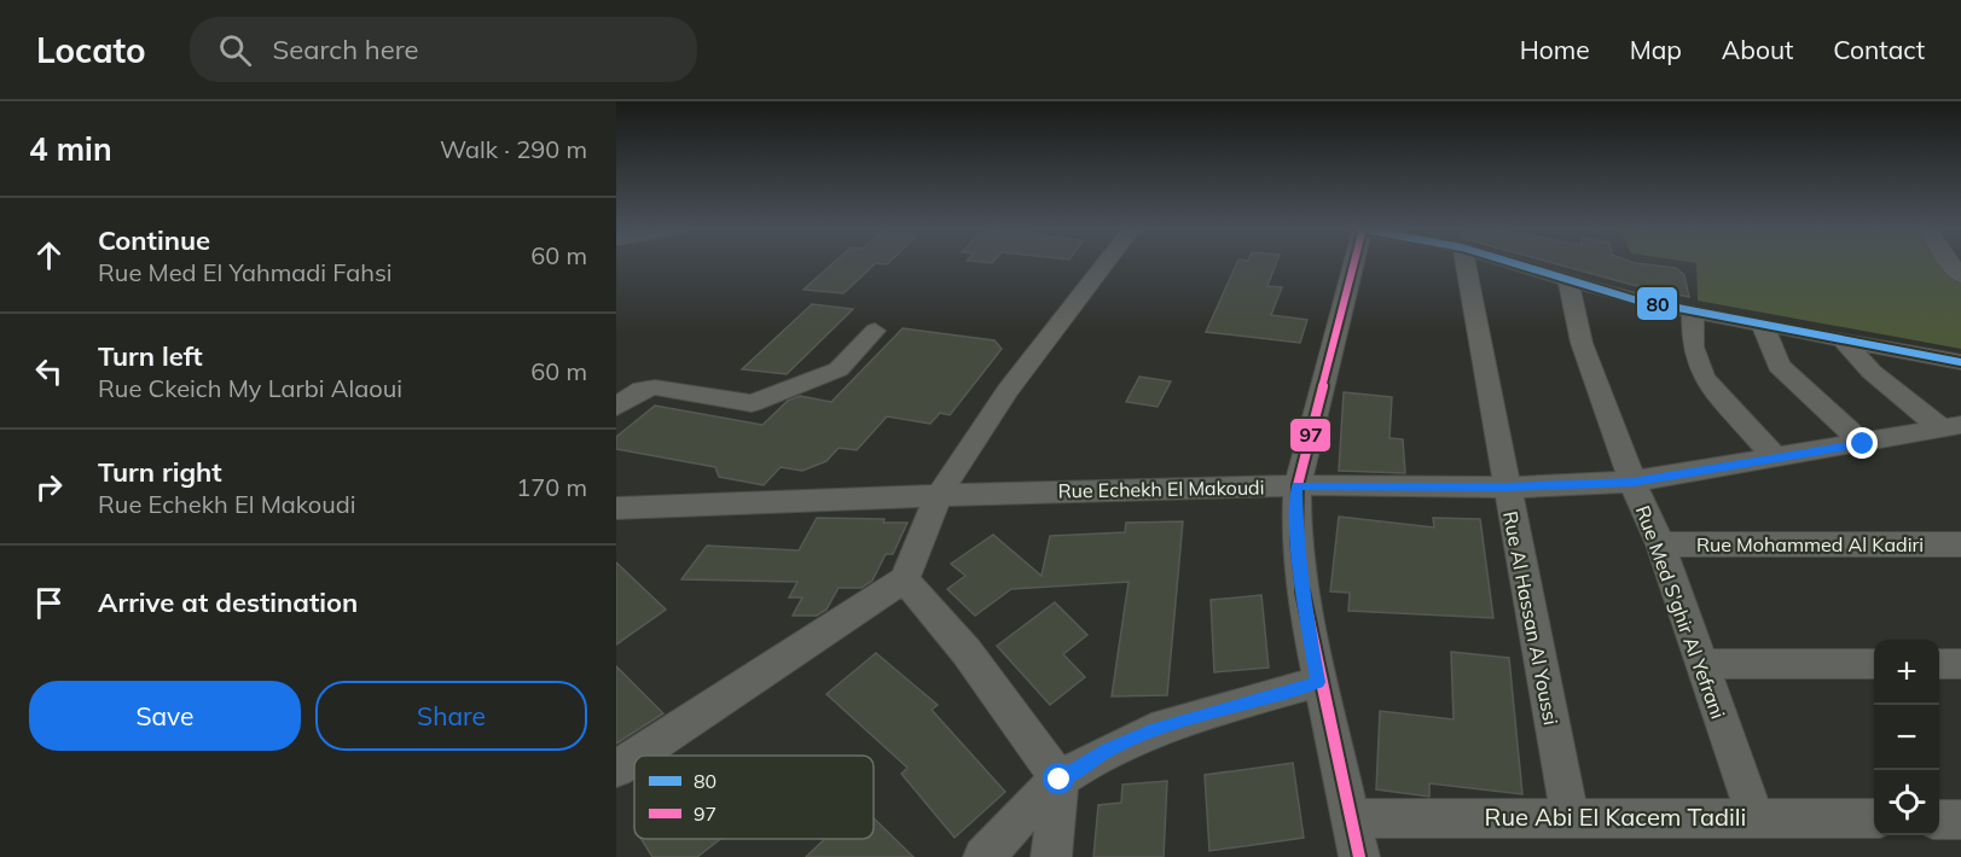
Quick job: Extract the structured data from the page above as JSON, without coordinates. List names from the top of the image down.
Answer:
{
  "streets": {
    "street": [
      "Rue Echekh El Makoudi",
      "Rue Mohammed Al Kadiri",
      "Rue Med S'ghir Al Yefrani",
      "Rue Al Hassan Al Youssi",
      "Rue Abi El Kacem Tadili"
    ]
  },
  "crossings": [
    ["Rue Echekh El Makoudi", "Rue Med S'ghir Al Yefrani"],
    ["Rue Echekh El Makoudi", "Rue Al Hassan Al Youssi"],
    ["Rue Mohammed Al Kadiri", "Rue Med S'ghir Al Yefrani"],
    ["Rue Med S'ghir Al Yefrani", "Rue Abi El Kacem Tadili"],
    ["Rue Al Hassan Al Youssi", "Rue Abi El Kacem Tadili"]
  ],
  "lines": ["transit line 80", "transit line 97"],
  "legend": ["80", "97"],
  "page": {
    "header": "Locato",
    "search": "Search here",
    "nav": [
      "Home",
      "Map",
      "About",
      "Contact"
    ],
    "heading": ["4 min", "Walk · 290 m"],
    "list": [
      ["Continue", "Rue Med El Yahmadi Fahsi", "60 m"],
      ["Turn left", "Rue Ckeich My Larbi Alaoui", "60 m"],
      ["Turn right", "Rue Echekh El Makoudi", "170 m"],
      "Arrive at destination"
    ],
    "map_buttons": ["+", "−"],
    "buttons": ["Save", "Share"]
  }
}
